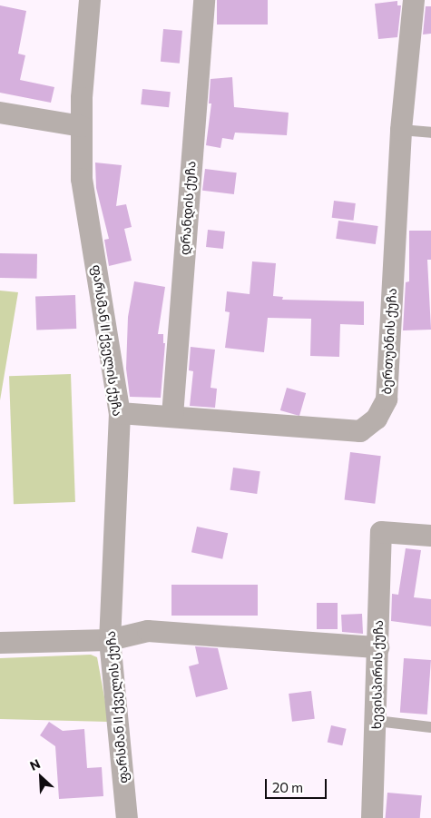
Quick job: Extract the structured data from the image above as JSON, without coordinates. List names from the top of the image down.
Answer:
{
  "streets": {
    "street": [
      "დრანდის ქუჩა",
      "ფარსმან II ქველის ქუჩა",
      "ბერთუბნის ქუჩა",
      "ხევისპირის ქუჩა"
    ]
  },
  "crossings": [
    ["დრანდის ქუჩა", "ბერთუბნის ქუჩა"],
    ["ფარსმან II ქველის ქუჩა", "ბერთუბნის ქუჩა"]
  ],
  "scale_bar": "20 m",
  "north": "top left"
}
